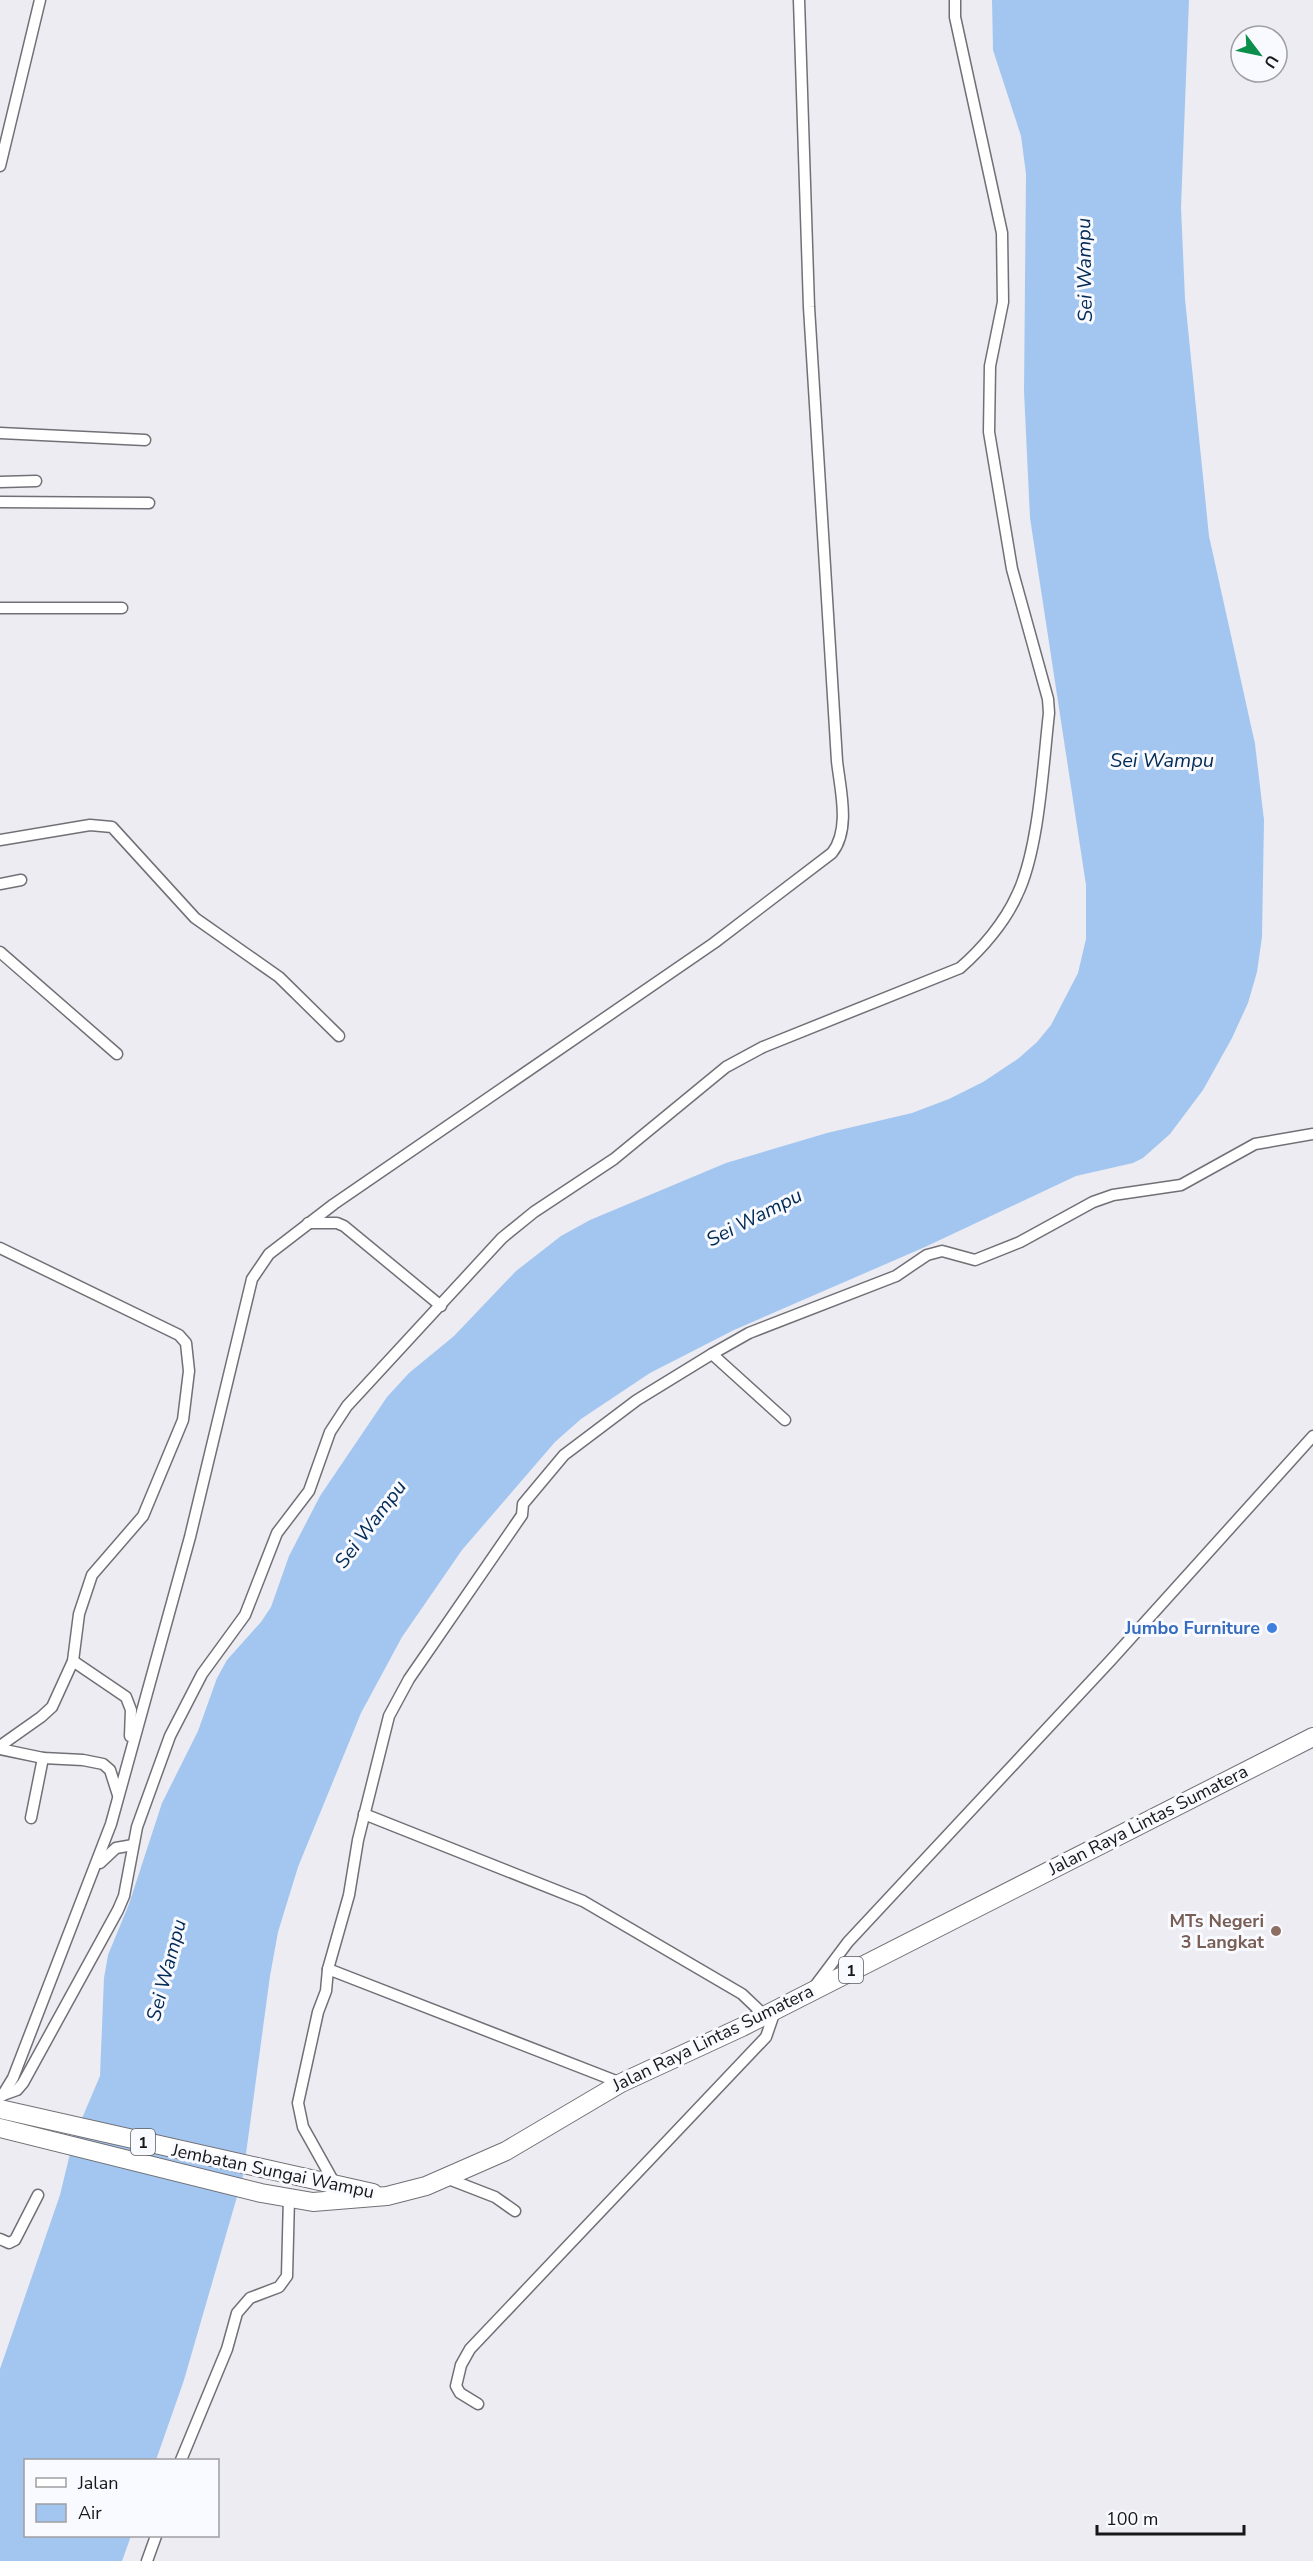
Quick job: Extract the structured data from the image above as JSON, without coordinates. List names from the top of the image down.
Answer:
{
  "streets": {
    "highway": ["Jalan Raya Lintas Sumatera", "1", "Jembatan Sungai Wampu"]
  },
  "crossings": [
    ["Jalan Raya Lintas Sumatera", "Jembatan Sungai Wampu"],
    ["1", "Jembatan Sungai Wampu"]
  ],
  "water": ["Sei Wampu"],
  "places": ["Jumbo Furniture", "MTs Negeri 3 Langkat"],
  "legend": ["Jalan", "Air"],
  "scale_bar": "100 m",
  "north": "bottom right"
}
